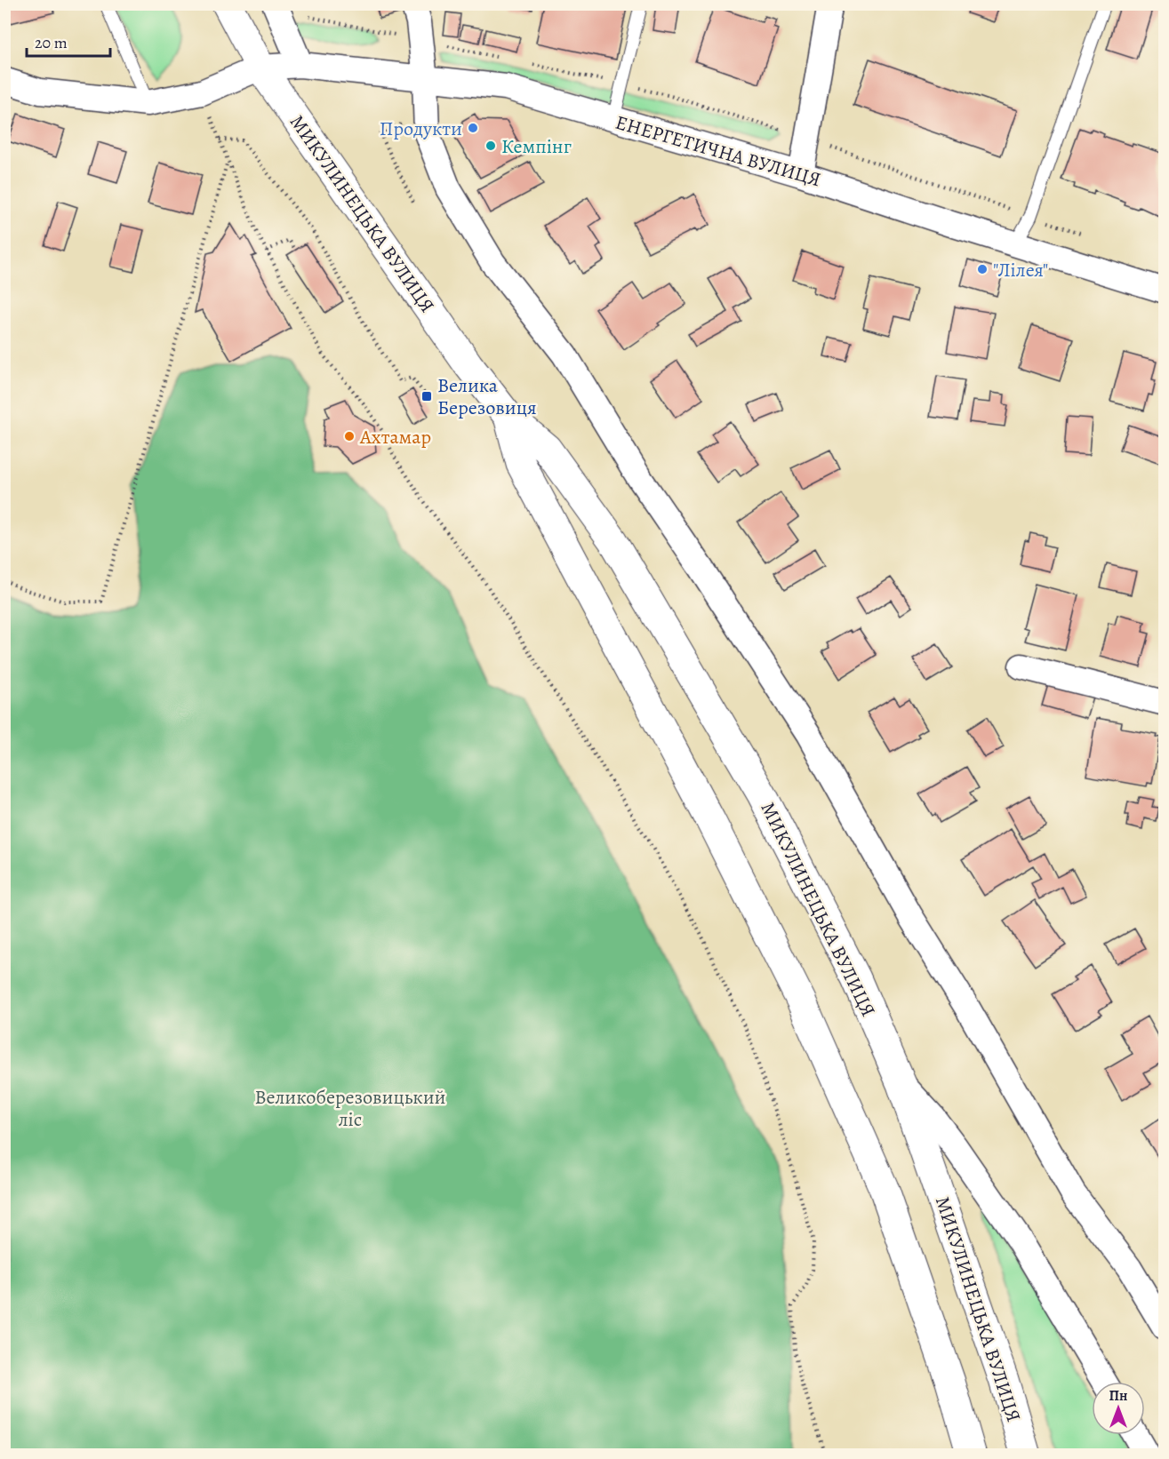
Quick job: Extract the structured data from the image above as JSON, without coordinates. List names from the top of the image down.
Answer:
{
  "streets": {
    "highway": ["МИКУЛИНЕЦЬКА ВУЛИЦЯ"],
    "street": ["ЕНЕРГЕТИЧНА ВУЛИЦЯ"]
  },
  "crossings": [
    ["ЕНЕРГЕТИЧНА ВУЛИЦЯ", "МИКУЛИНЕЦЬКА ВУЛИЦЯ"]
  ],
  "parks": ["Великоберезовицький ліс"],
  "places": {
    "other": [
      "Продукти",
      "Кемпінг",
      "\"Лілея\"",
      "Ахтамар"
    ],
    "transit": ["Велика Березовиця"]
  },
  "scale_bar": "20 m",
  "north": "top"
}
